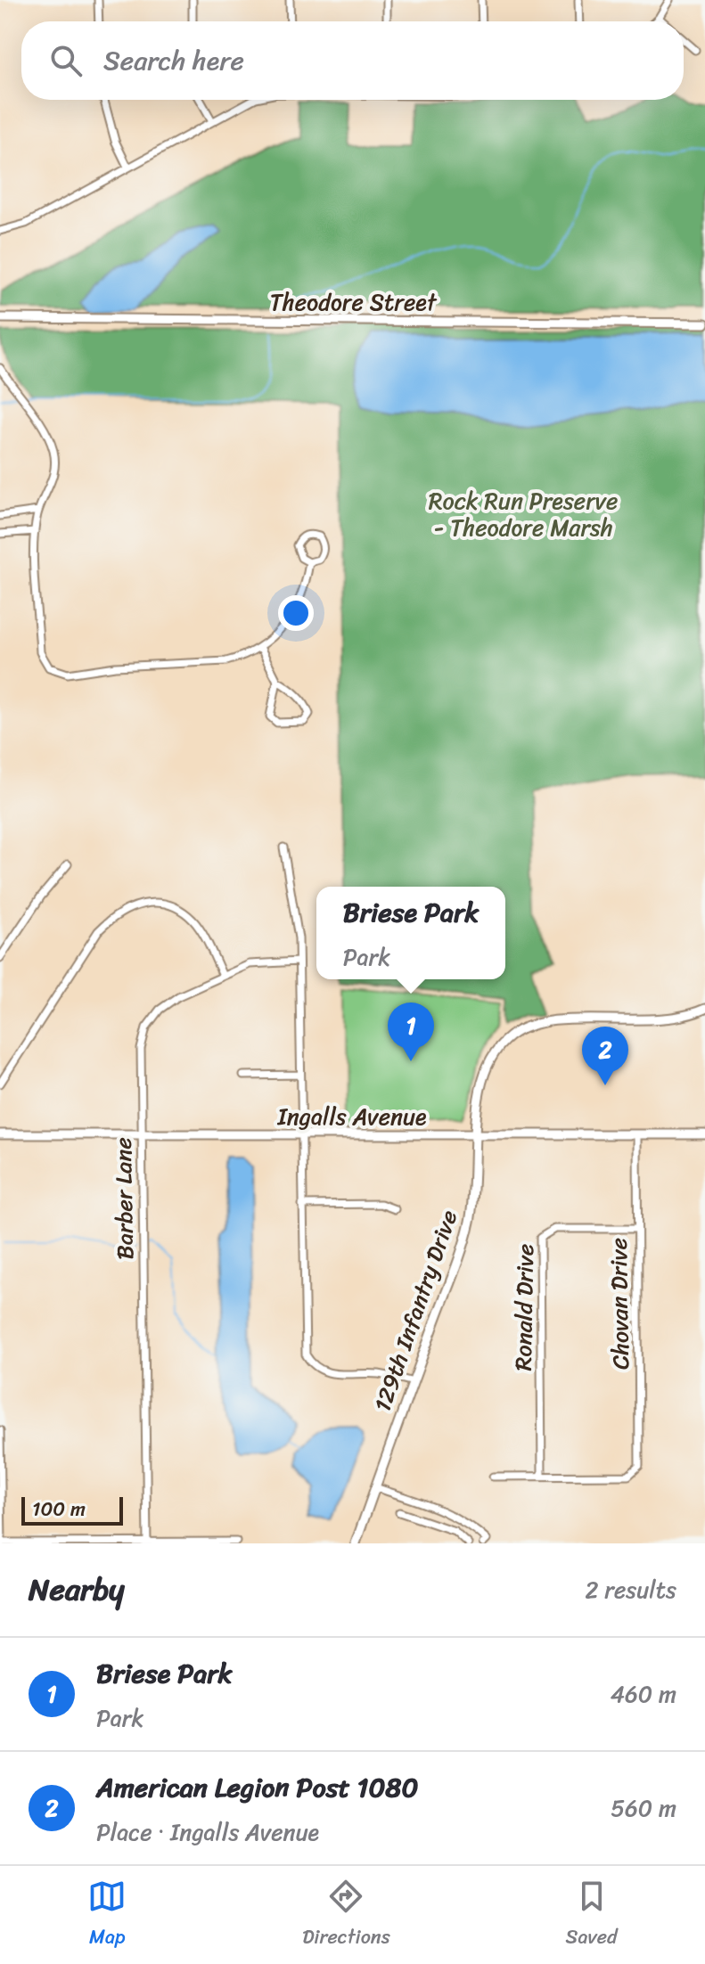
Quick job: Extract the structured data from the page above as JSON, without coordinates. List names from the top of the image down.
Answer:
{
  "streets": {
    "street": [
      "Theodore Street",
      "Ingalls Avenue",
      "Barber Lane",
      "Chovan Drive",
      "Ronald Drive",
      "129th Infantry Drive"
    ]
  },
  "crossings": [
    ["Ingalls Avenue", "Barber Lane"],
    ["Ingalls Avenue", "Chovan Drive"],
    ["Ingalls Avenue", "129th Infantry Drive"],
    ["Chovan Drive", "Ronald Drive"]
  ],
  "parks": ["Rock Run Preserve - Theodore Marsh"],
  "scale_bar": "100 m",
  "page": {
    "search": "Search here",
    "popup": ["Briese Park", "Park"],
    "pins": ["1", "2"],
    "scale": "100 m",
    "heading": ["Nearby", "2 results"],
    "list": [
      {
        "mark": "1",
        "name": "Briese Park",
        "note": "Park",
        "value": "460 m"
      },
      {
        "mark": "2",
        "name": "American Legion Post 1080",
        "note": "Place · Ingalls Avenue",
        "value": "560 m"
      }
    ],
    "nav": ["Map", "Directions", "Saved"]
  }
}
